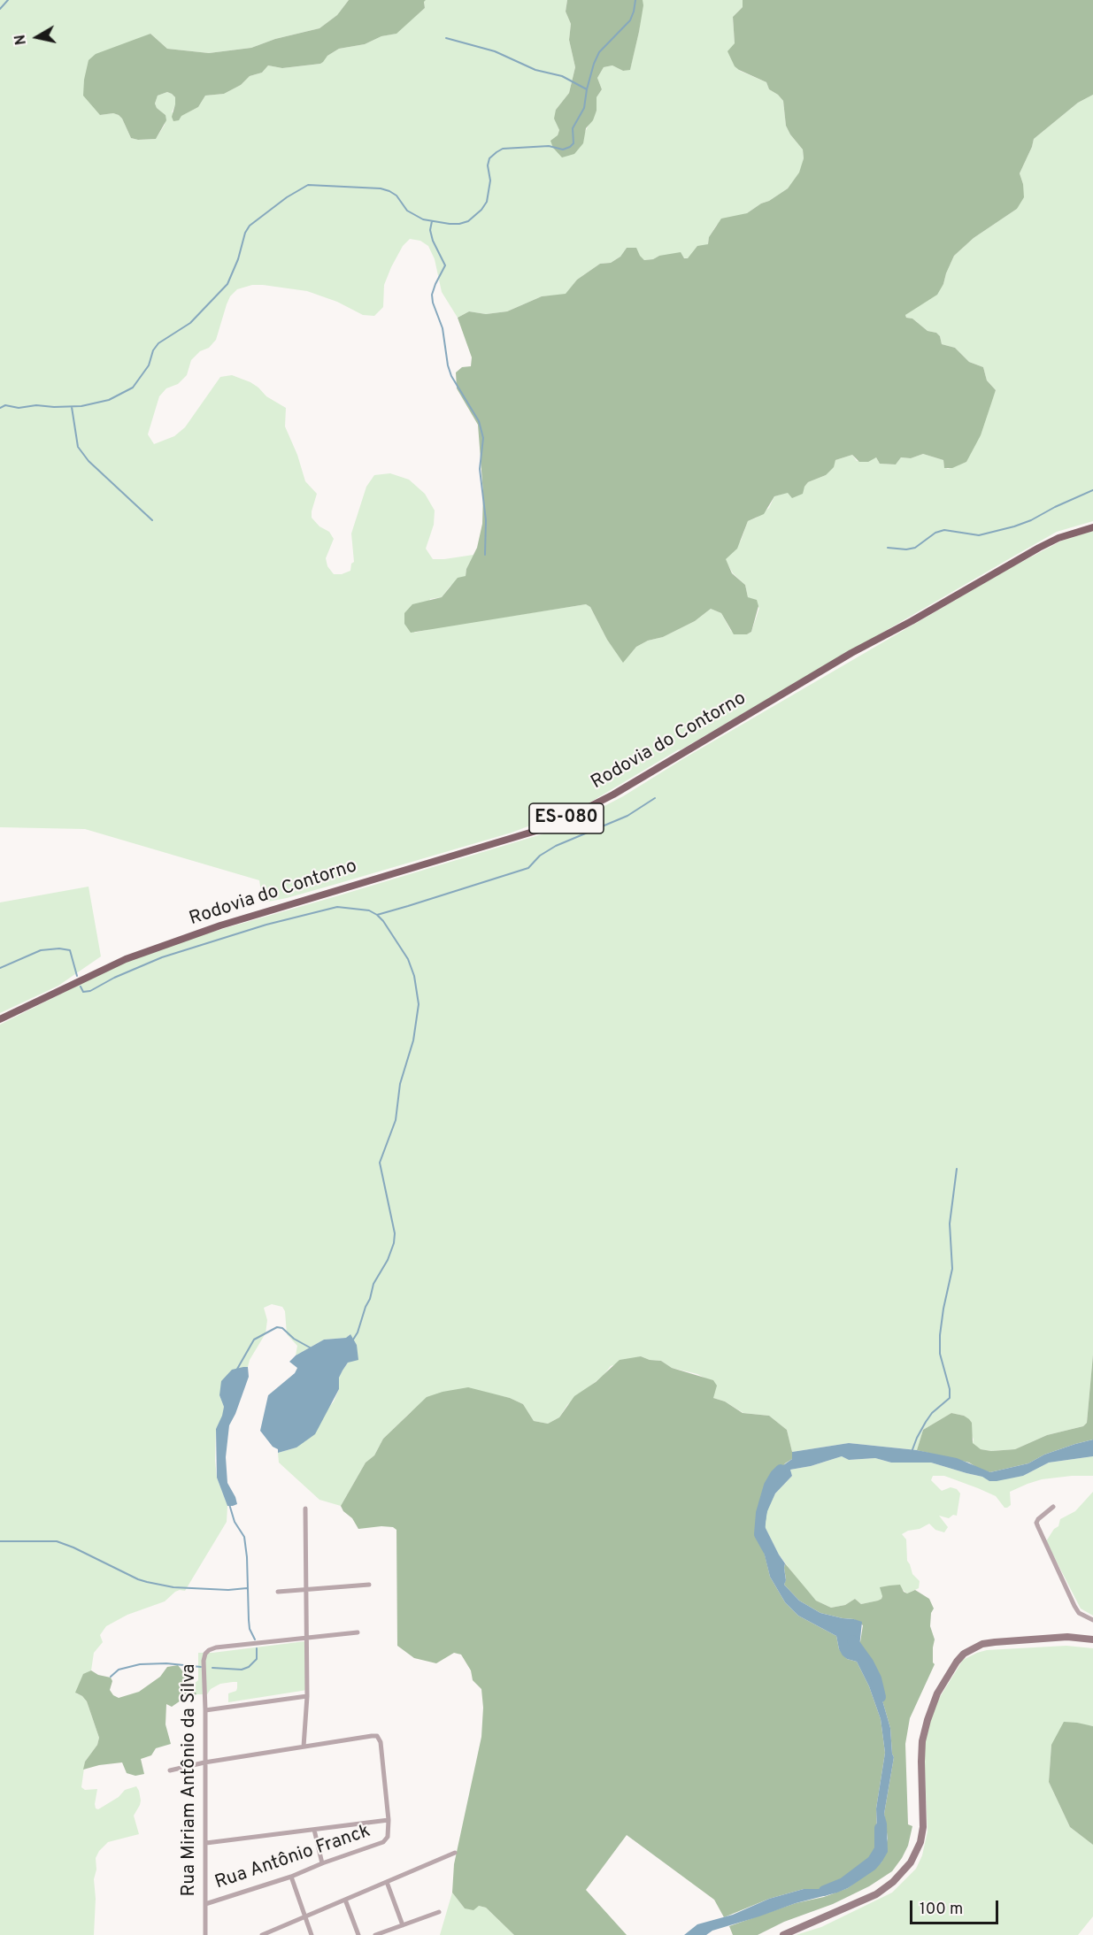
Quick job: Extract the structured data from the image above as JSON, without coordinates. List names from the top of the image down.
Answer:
{
  "streets": {
    "main road": ["Rodovia do Contorno", "ES-080"],
    "street": ["Rua Miriam Antônio da Silva", "Rua Antônio Franck"]
  },
  "crossings": [
    ["Rua Miriam Antônio da Silva", "Rua Antônio Franck"]
  ],
  "scale_bar": "100 m",
  "north": "left"
}
